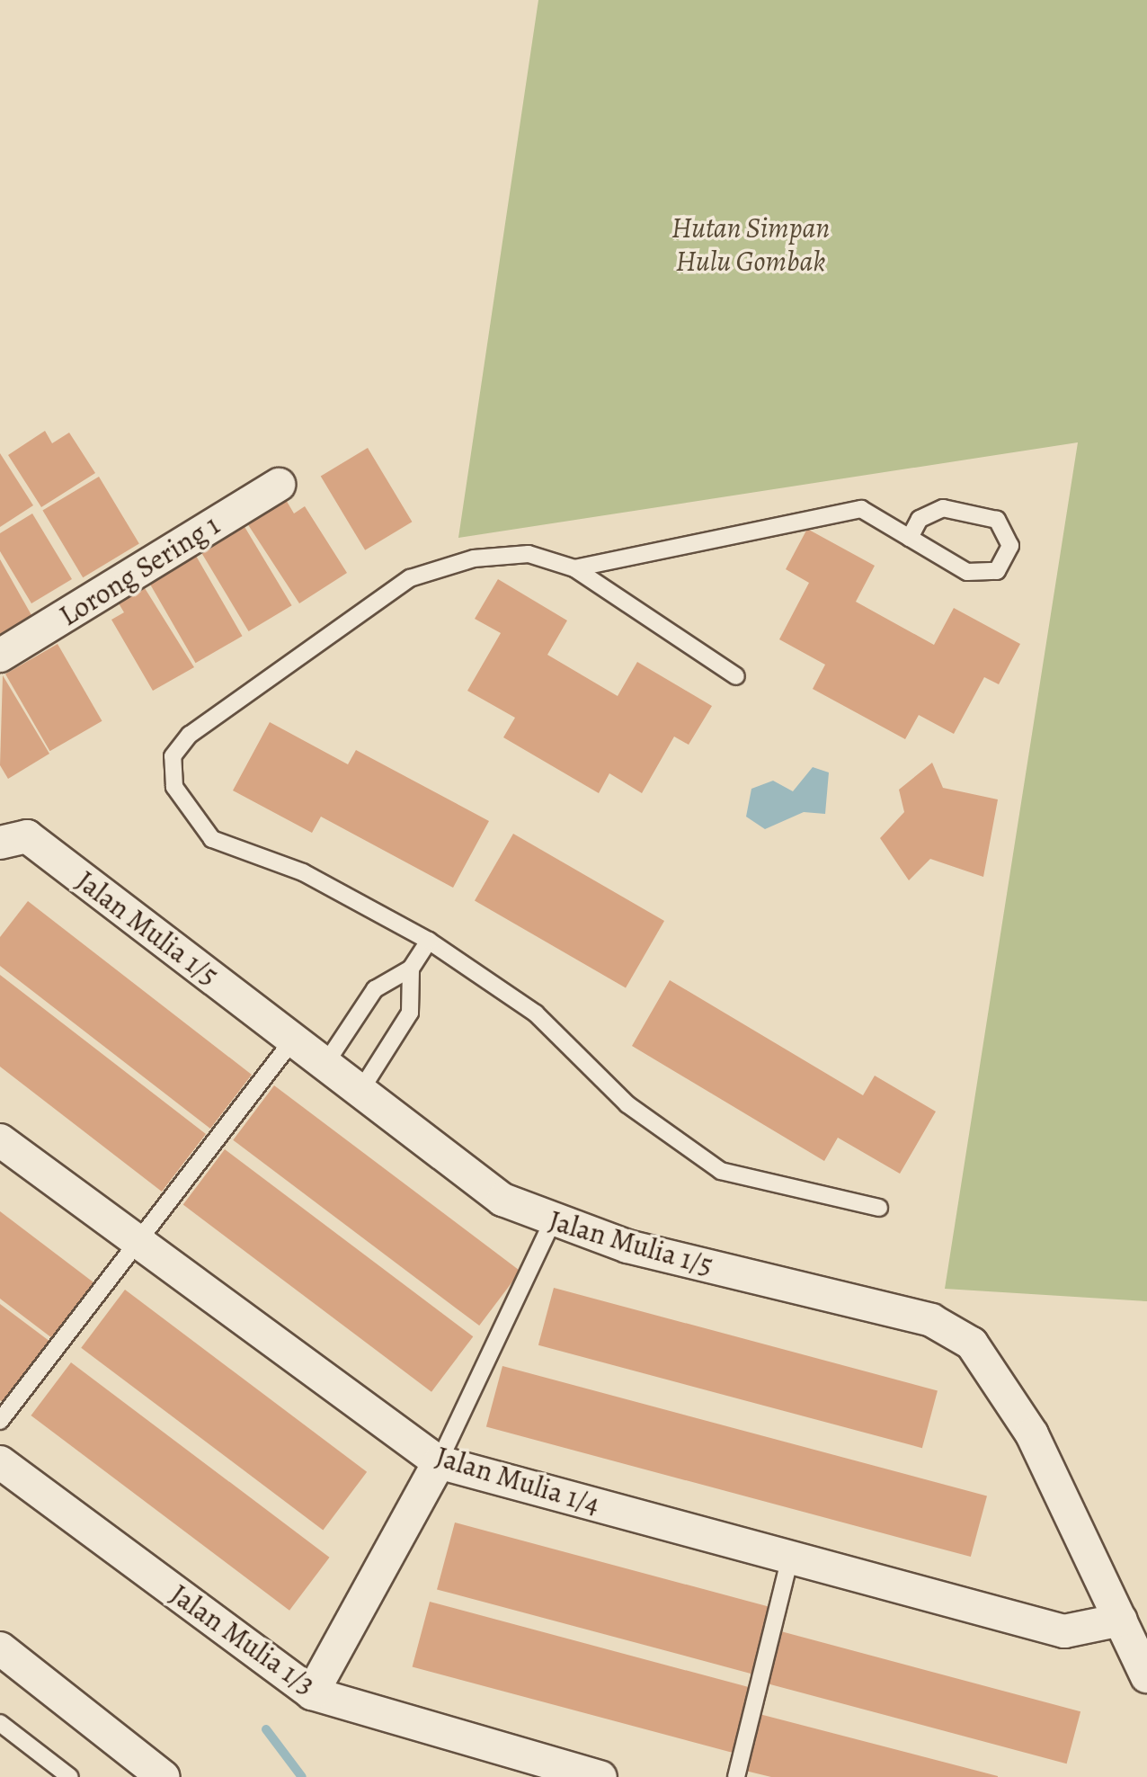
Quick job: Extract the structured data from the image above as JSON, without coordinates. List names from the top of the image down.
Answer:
{
  "streets": {
    "street": [
      "Lorong Sering 1",
      "Jalan Mulia 1/5",
      "Jalan Mulia 1/4",
      "Jalan Mulia 1/3"
    ]
  },
  "crossings": [
    ["Jalan Mulia 1/5", "Jalan Mulia 1/4"]
  ],
  "parks": ["Hutan Simpan Hulu Gombak"]
}
